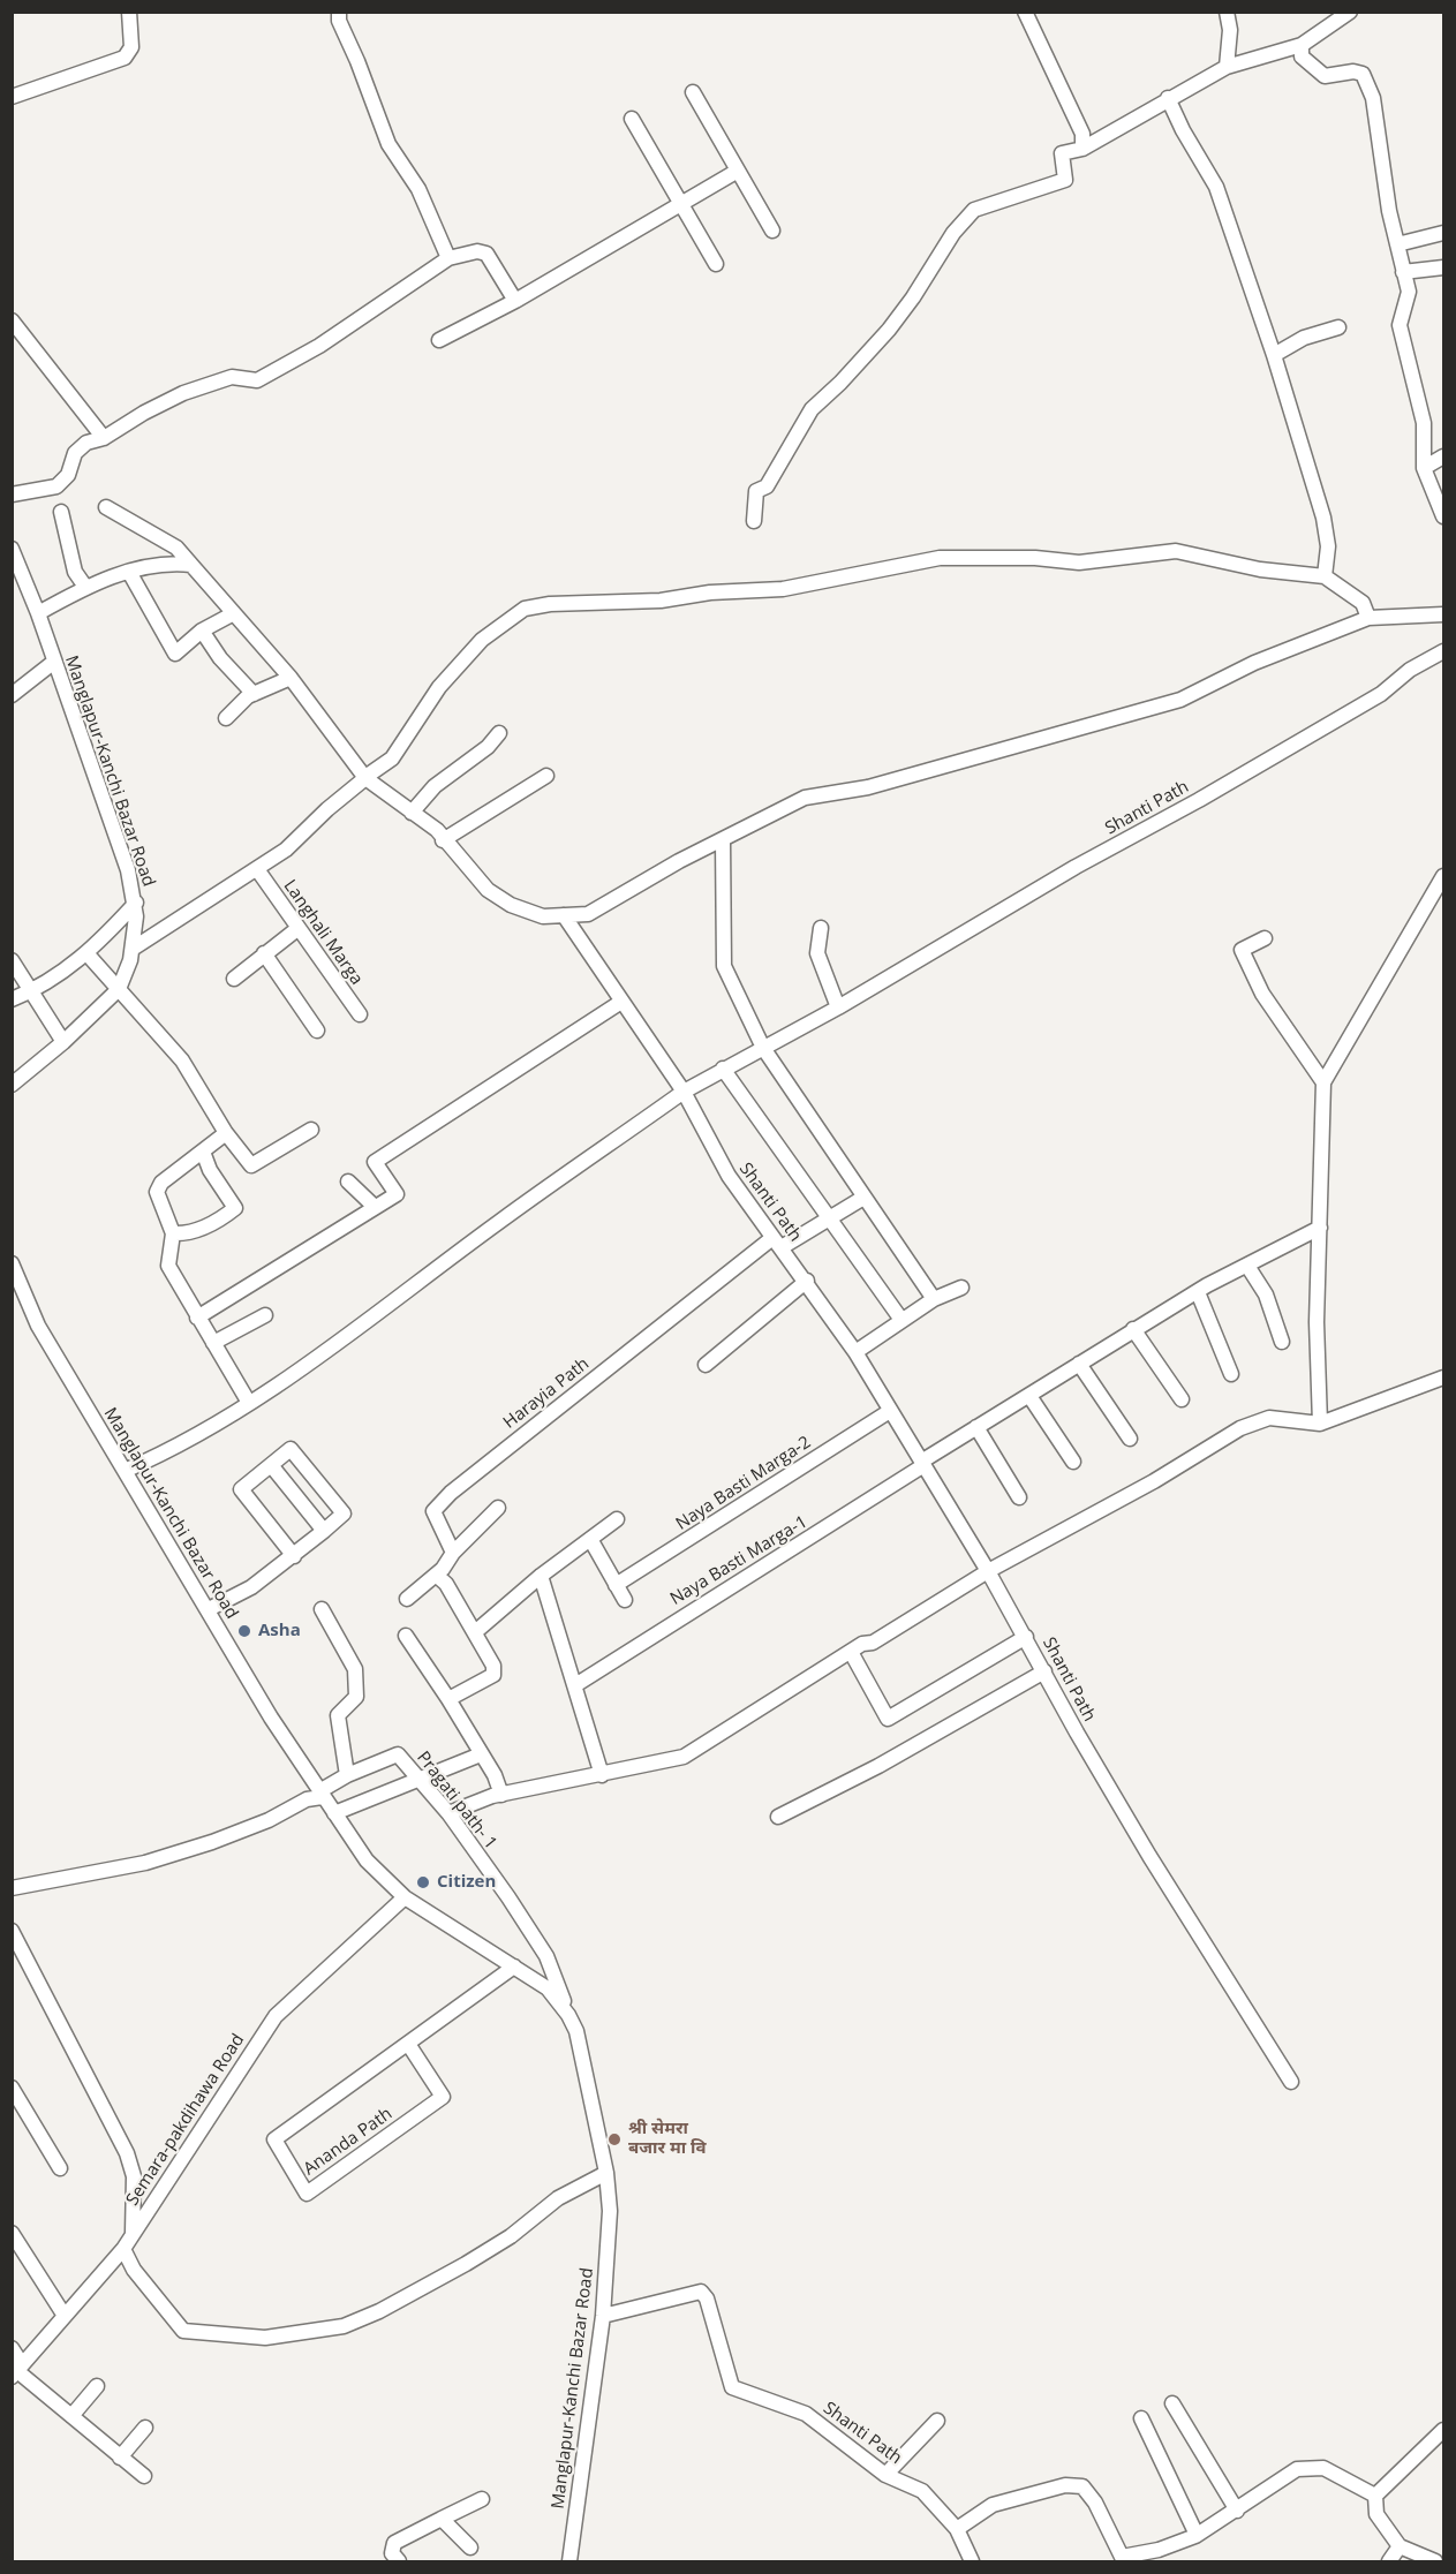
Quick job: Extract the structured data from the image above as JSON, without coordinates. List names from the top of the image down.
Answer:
{
  "streets": {
    "street": [
      "Manglapur-Kanchi Bazar Road",
      "Shanti Path",
      "Langhali Marga",
      "Harayia Path",
      "Naya Basti Marga-2",
      "Naya Basti Marga-1",
      "Pragati path- 1",
      "Semara-pakdihawa Road",
      "Ananda Path"
    ]
  },
  "crossings": [
    ["Manglapur-Kanchi Bazar Road", "Shanti Path"],
    ["Manglapur-Kanchi Bazar Road", "Pragati path- 1"],
    ["Manglapur-Kanchi Bazar Road", "Semara-pakdihawa Road"],
    ["Manglapur-Kanchi Bazar Road", "Ananda Path"],
    ["Shanti Path", "Harayia Path"],
    ["Shanti Path", "Naya Basti Marga-2"],
    ["Shanti Path", "Naya Basti Marga-1"]
  ],
  "places": ["Asha", "Citizen", "श्री सेमरा बजार मा वि"]
}
